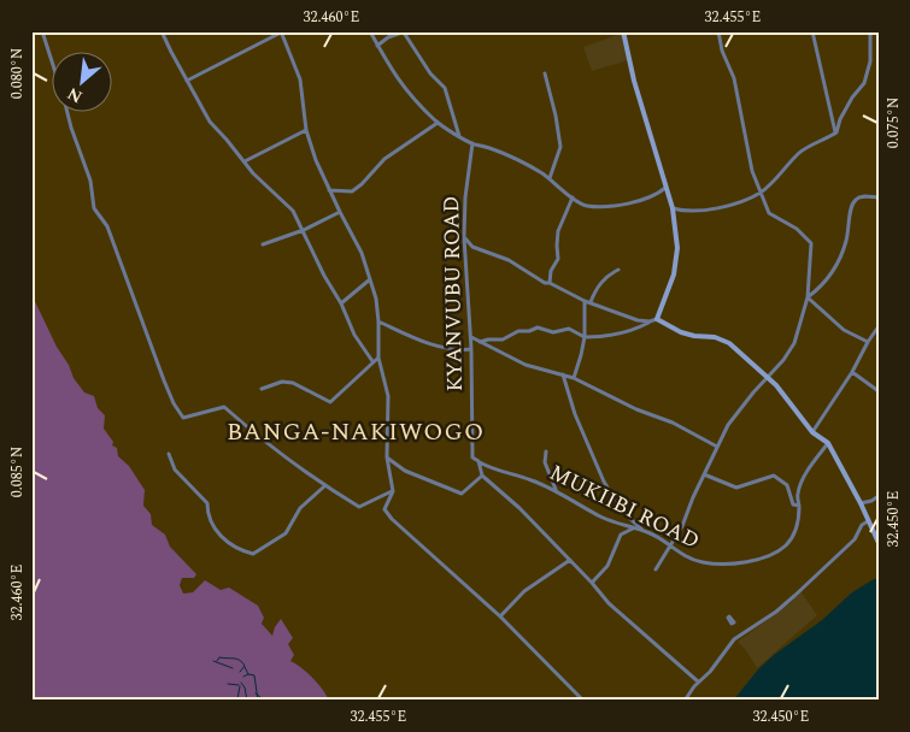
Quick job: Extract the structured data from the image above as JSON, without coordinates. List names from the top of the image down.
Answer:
{
  "streets": {
    "street": ["KYANVUBU ROAD", "MUKIIBI ROAD"]
  },
  "crossings": [
    ["KYANVUBU ROAD", "MUKIIBI ROAD"]
  ],
  "districts": ["BANGA-NAKIWOGO"],
  "north": "bottom left",
  "coordinates": [
    "32.460°E",
    "32.455°E",
    "0.080°N",
    "0.075°N",
    "0.085°N",
    "32.450°E"
  ]
}
